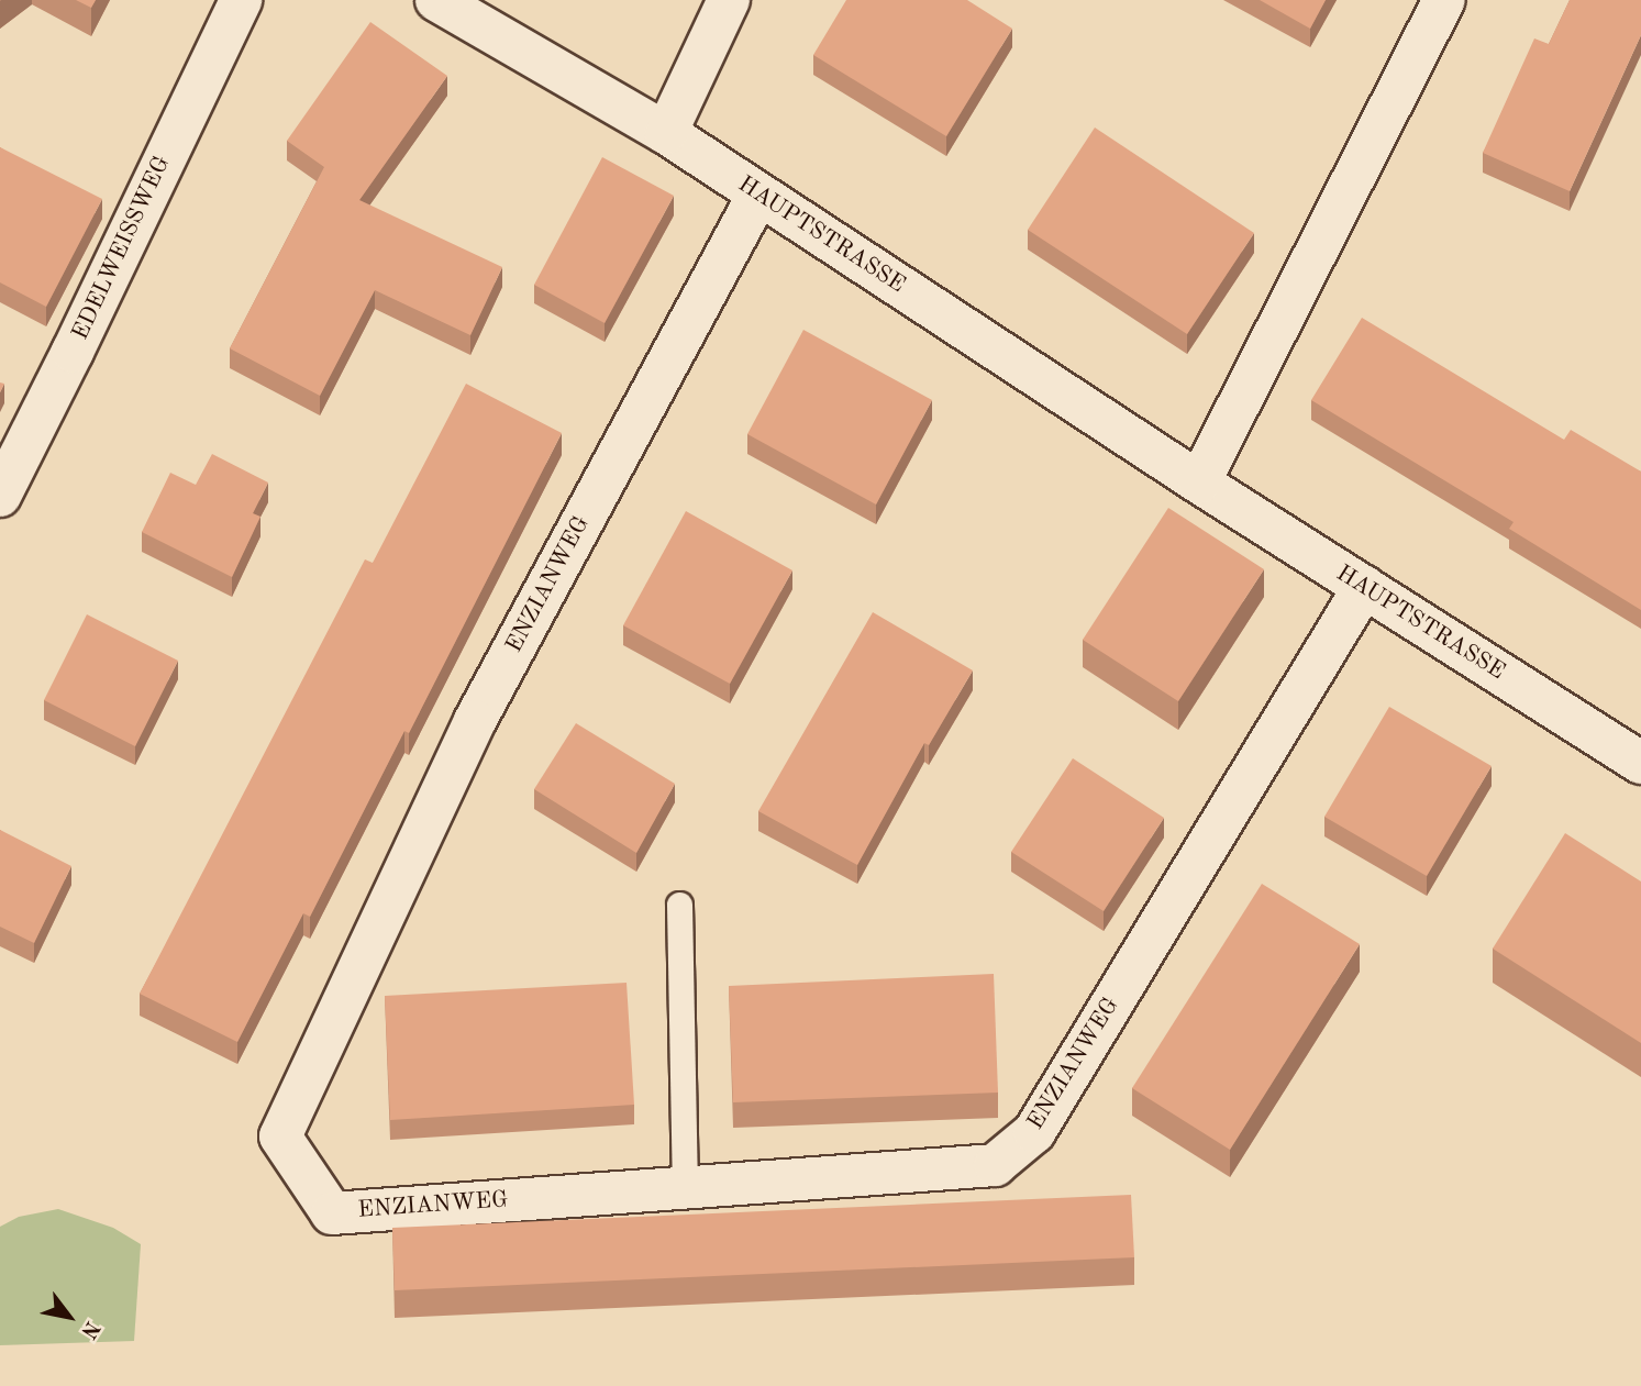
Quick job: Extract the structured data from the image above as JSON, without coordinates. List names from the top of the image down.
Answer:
{
  "streets": {
    "street": ["HAUPTSTRASSE", "EDELWEISSWEG", "ENZIANWEG"]
  },
  "crossings": [
    ["HAUPTSTRASSE", "ENZIANWEG"]
  ],
  "north": "bottom right"
}
